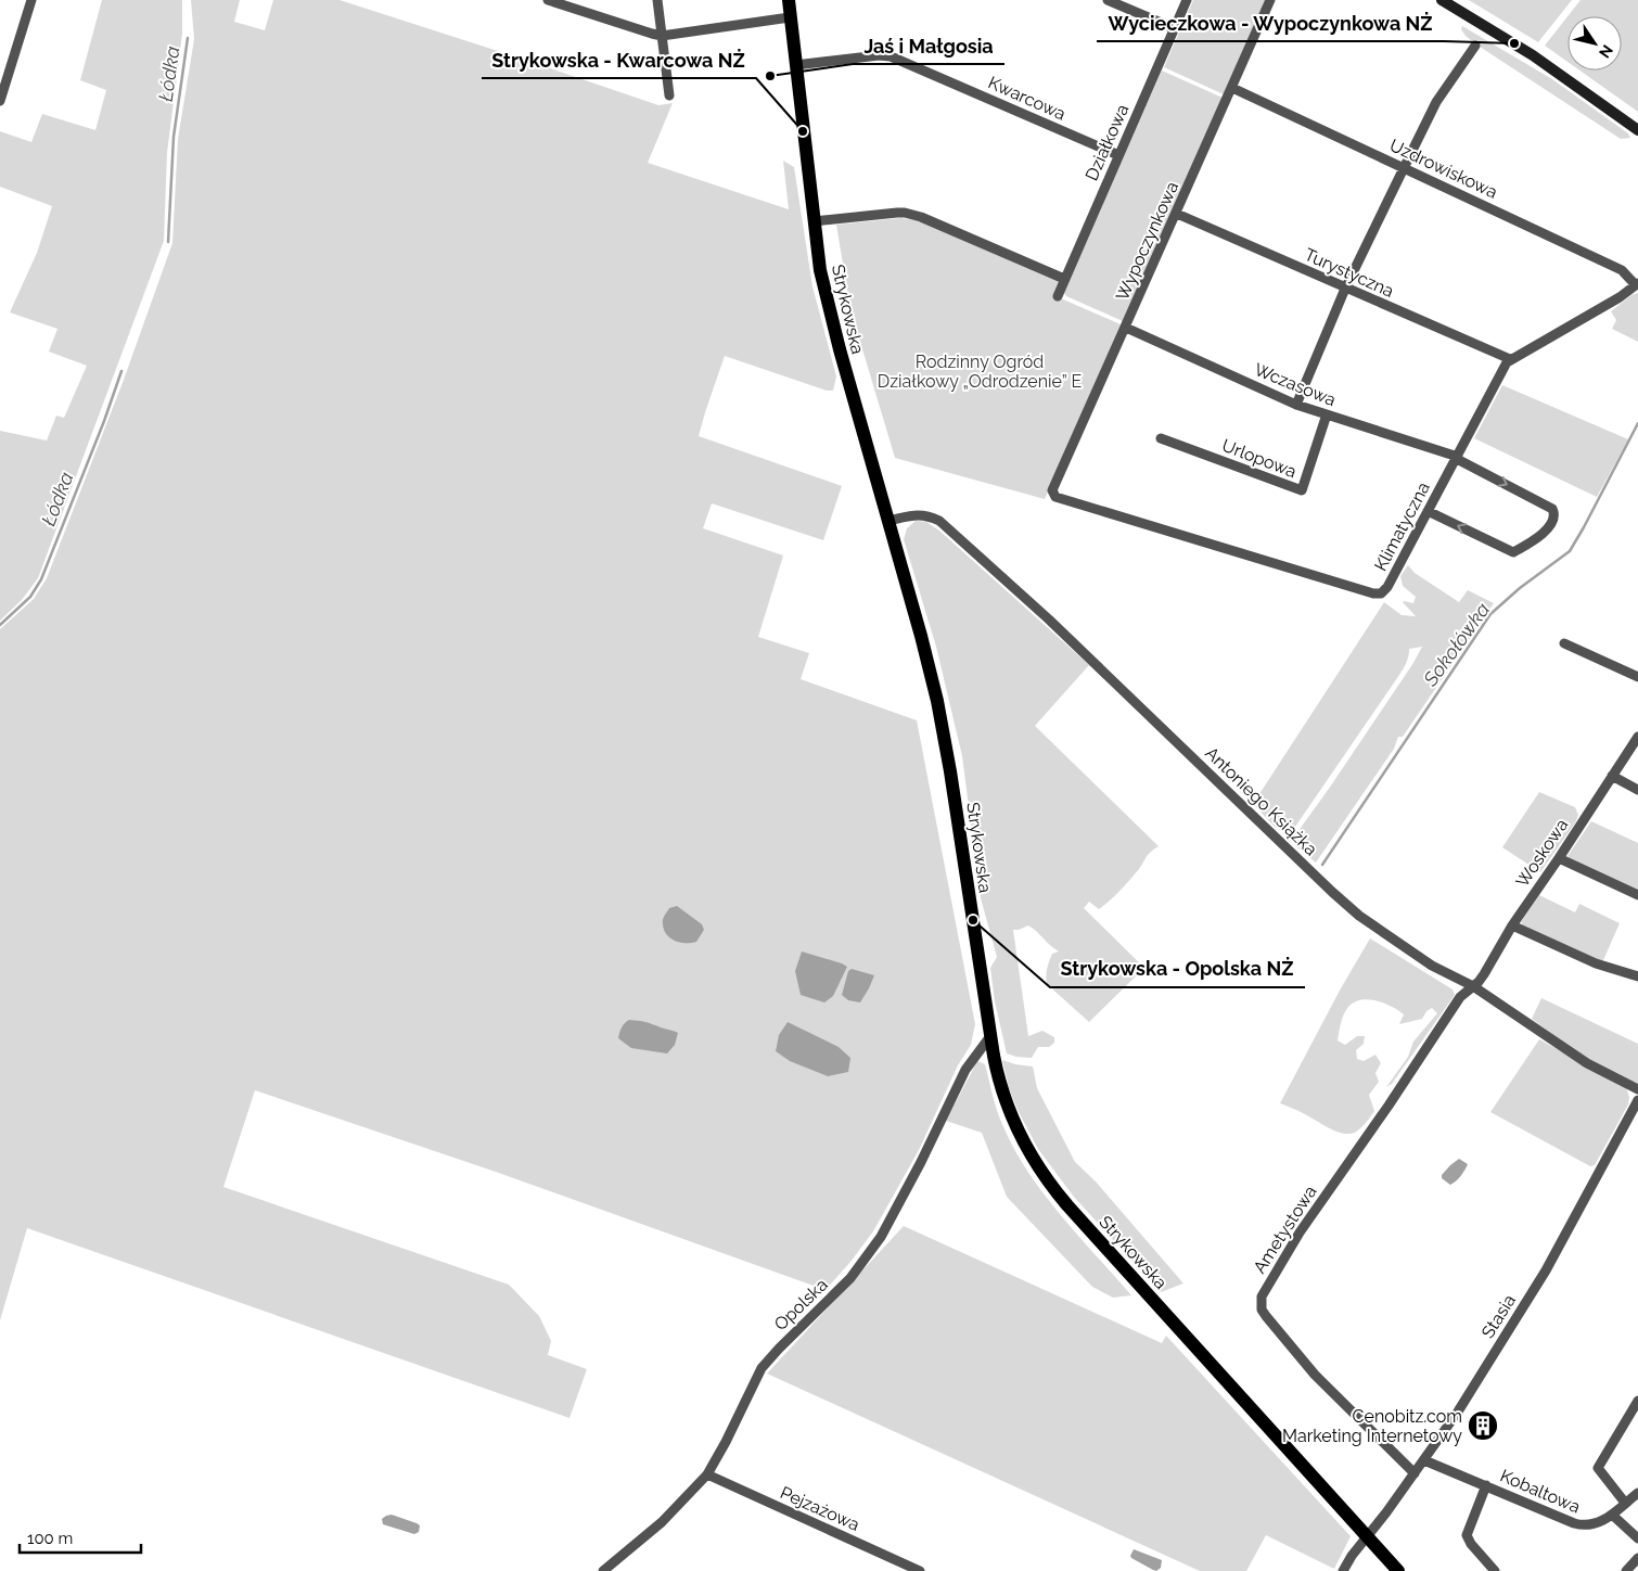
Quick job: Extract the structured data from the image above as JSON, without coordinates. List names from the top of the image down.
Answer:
{
  "streets": {
    "main road": ["Strykowska"],
    "street": [
      "Kwarcowa",
      "Działkowa",
      "Uzdrowiskowa",
      "Wypoczynkowa",
      "Turystyczna",
      "Wczasowa",
      "Urlopowa",
      "Klimatyczna",
      "Antoniego Książka",
      "Woskowa",
      "Ametystowa",
      "Opolska",
      "Stasia",
      "Kobaltowa",
      "Pejzażowa"
    ]
  },
  "crossings": [
    ["Kwarcowa", "Działkowa"],
    ["Kwarcowa", "Strykowska"],
    ["Uzdrowiskowa", "Wypoczynkowa"],
    ["Wypoczynkowa", "Turystyczna"],
    ["Wypoczynkowa", "Wczasowa"],
    ["Wypoczynkowa", "Klimatyczna"],
    ["Turystyczna", "Klimatyczna"],
    ["Strykowska", "Antoniego Książka"],
    ["Strykowska", "Opolska"],
    ["Strykowska", "Stasia"],
    ["Wczasowa", "Urlopowa"],
    ["Wczasowa", "Klimatyczna"],
    ["Antoniego Książka", "Woskowa"],
    ["Antoniego Książka", "Ametystowa"],
    ["Woskowa", "Ametystowa"],
    ["Ametystowa", "Stasia"],
    ["Opolska", "Pejzażowa"],
    ["Stasia", "Kobaltowa"]
  ],
  "water": ["Łódka", "Sokołówka"],
  "parks": ["Rodzinny Ogród Działkowy „Odrodzenie” E"],
  "places": {
    "other": [
      "Wycieczkowa - Wypoczynkowa NŻ",
      "Jaś i Małgosia",
      "Strykowska - Kwarcowa NŻ",
      "Strykowska - Opolska NŻ"
    ],
    "building": ["Cenobitz.com Marketing Internetowy"]
  },
  "scale_bar": "100 m",
  "north": "bottom right"
}
